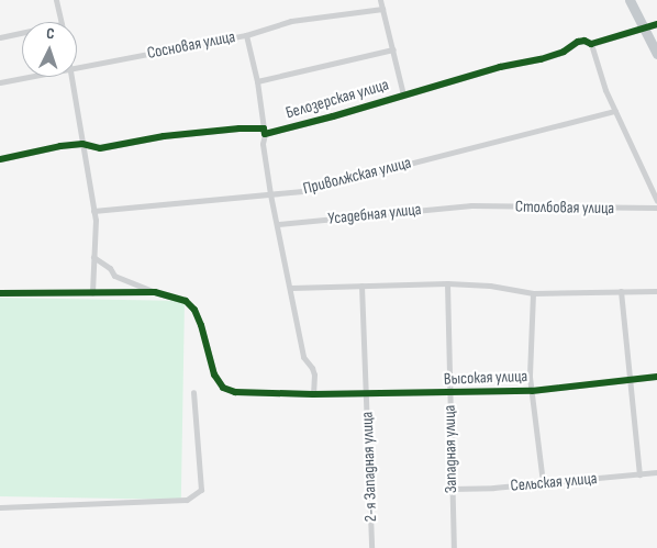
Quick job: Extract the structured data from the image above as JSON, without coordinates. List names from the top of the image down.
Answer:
{
  "streets": {
    "street": [
      "Сосновая улица",
      "Белозерская улица",
      "Приволжская улица",
      "Столбовая улица",
      "Усадебная улица",
      "Высокая улица",
      "Западная улица",
      "2-я Западная улица",
      "Сельская улица"
    ]
  },
  "crossings": [
    ["Столбовая улица", "Усадебная улица"],
    ["Высокая улица", "Западная улица"],
    ["Высокая улица", "2-я Западная улица"],
    ["Западная улица", "Сельская улица"]
  ],
  "north": "top"
}
